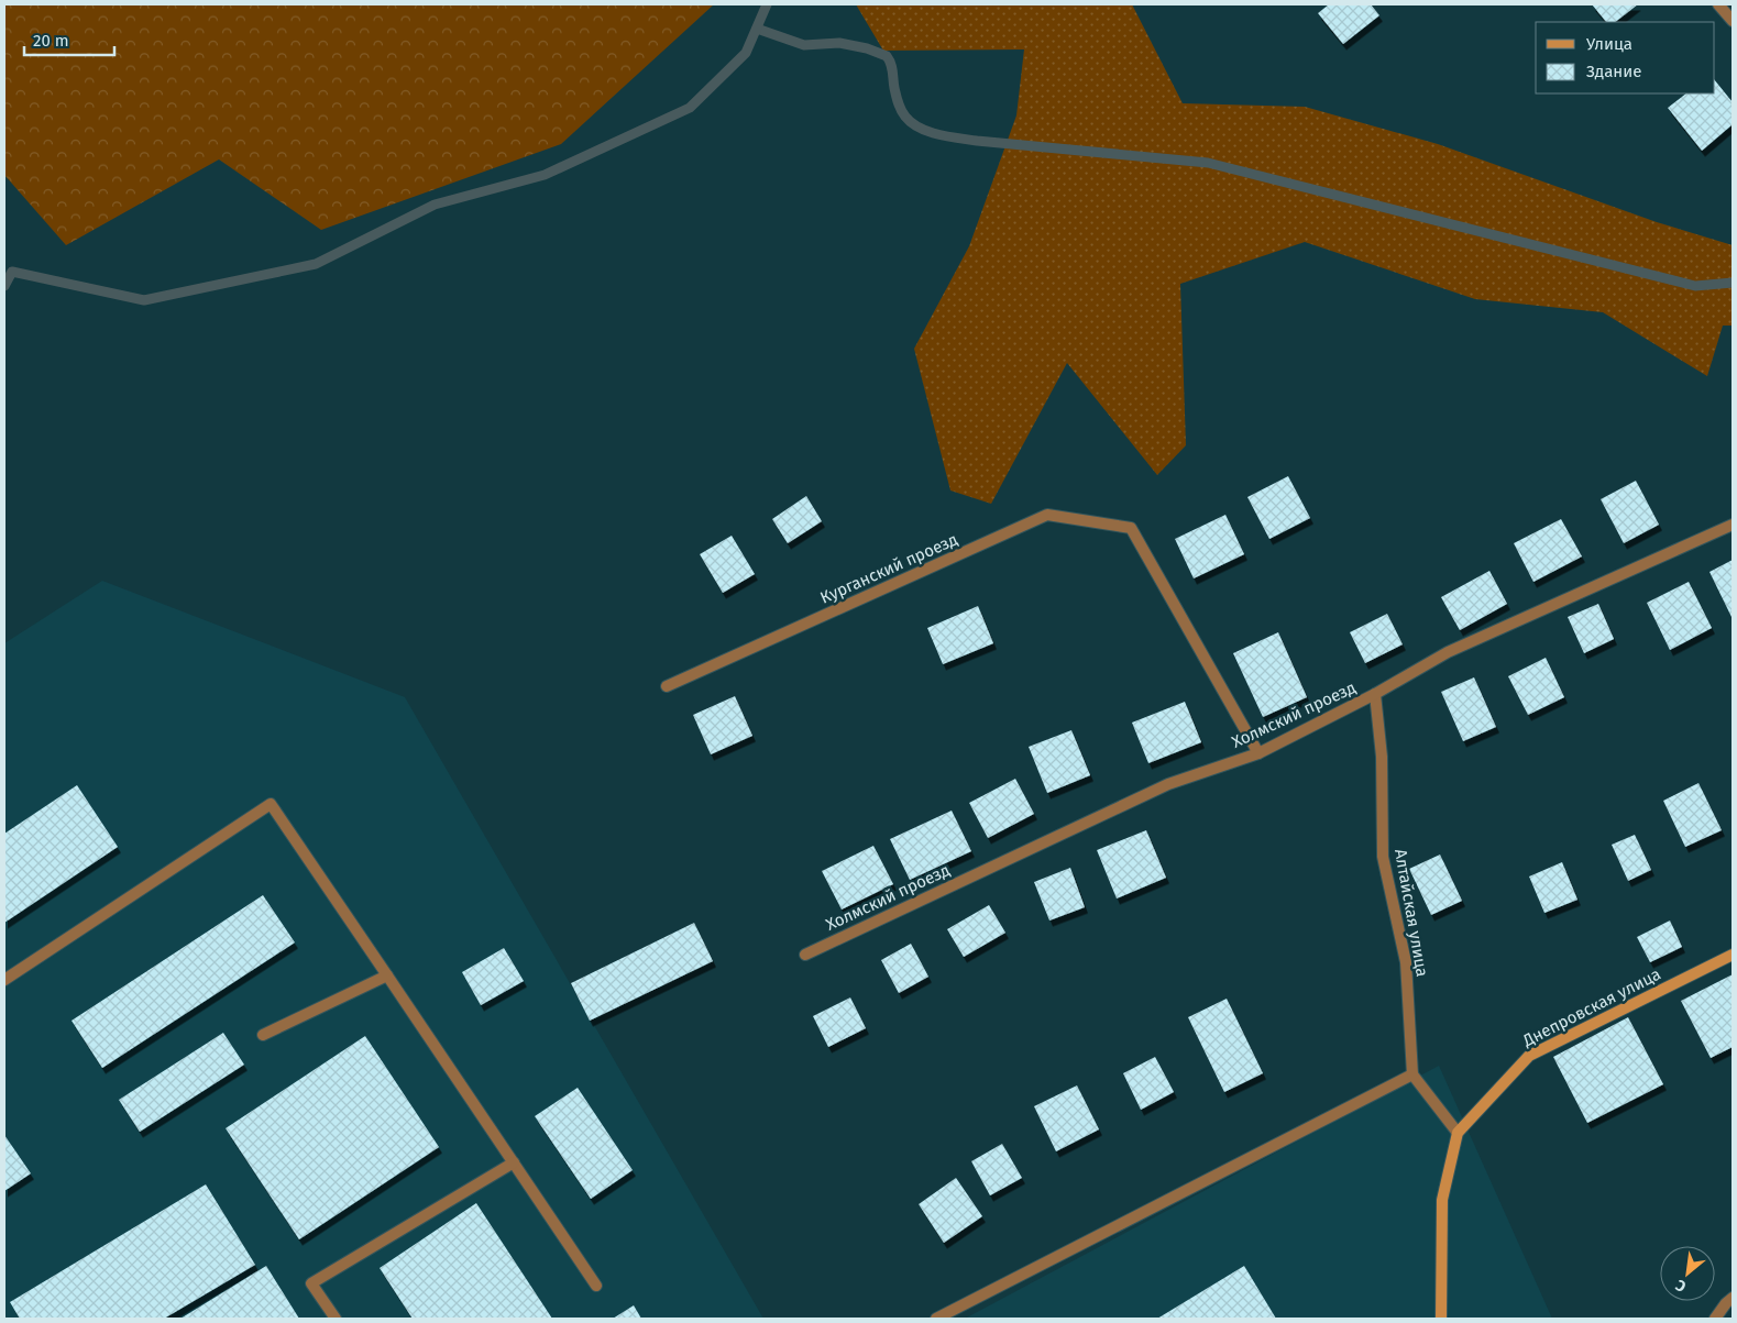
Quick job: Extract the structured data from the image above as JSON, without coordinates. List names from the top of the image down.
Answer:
{
  "streets": {
    "street": [
      "Курганский проезд",
      "Холмский проезд",
      "Алтайская улица",
      "Днепровская улица"
    ]
  },
  "crossings": [
    ["Курганский проезд", "Холмский проезд"],
    ["Холмский проезд", "Алтайская улица"]
  ],
  "legend": ["Улица", "Здание"],
  "scale_bar": "20 m",
  "north": "bottom left"
}
